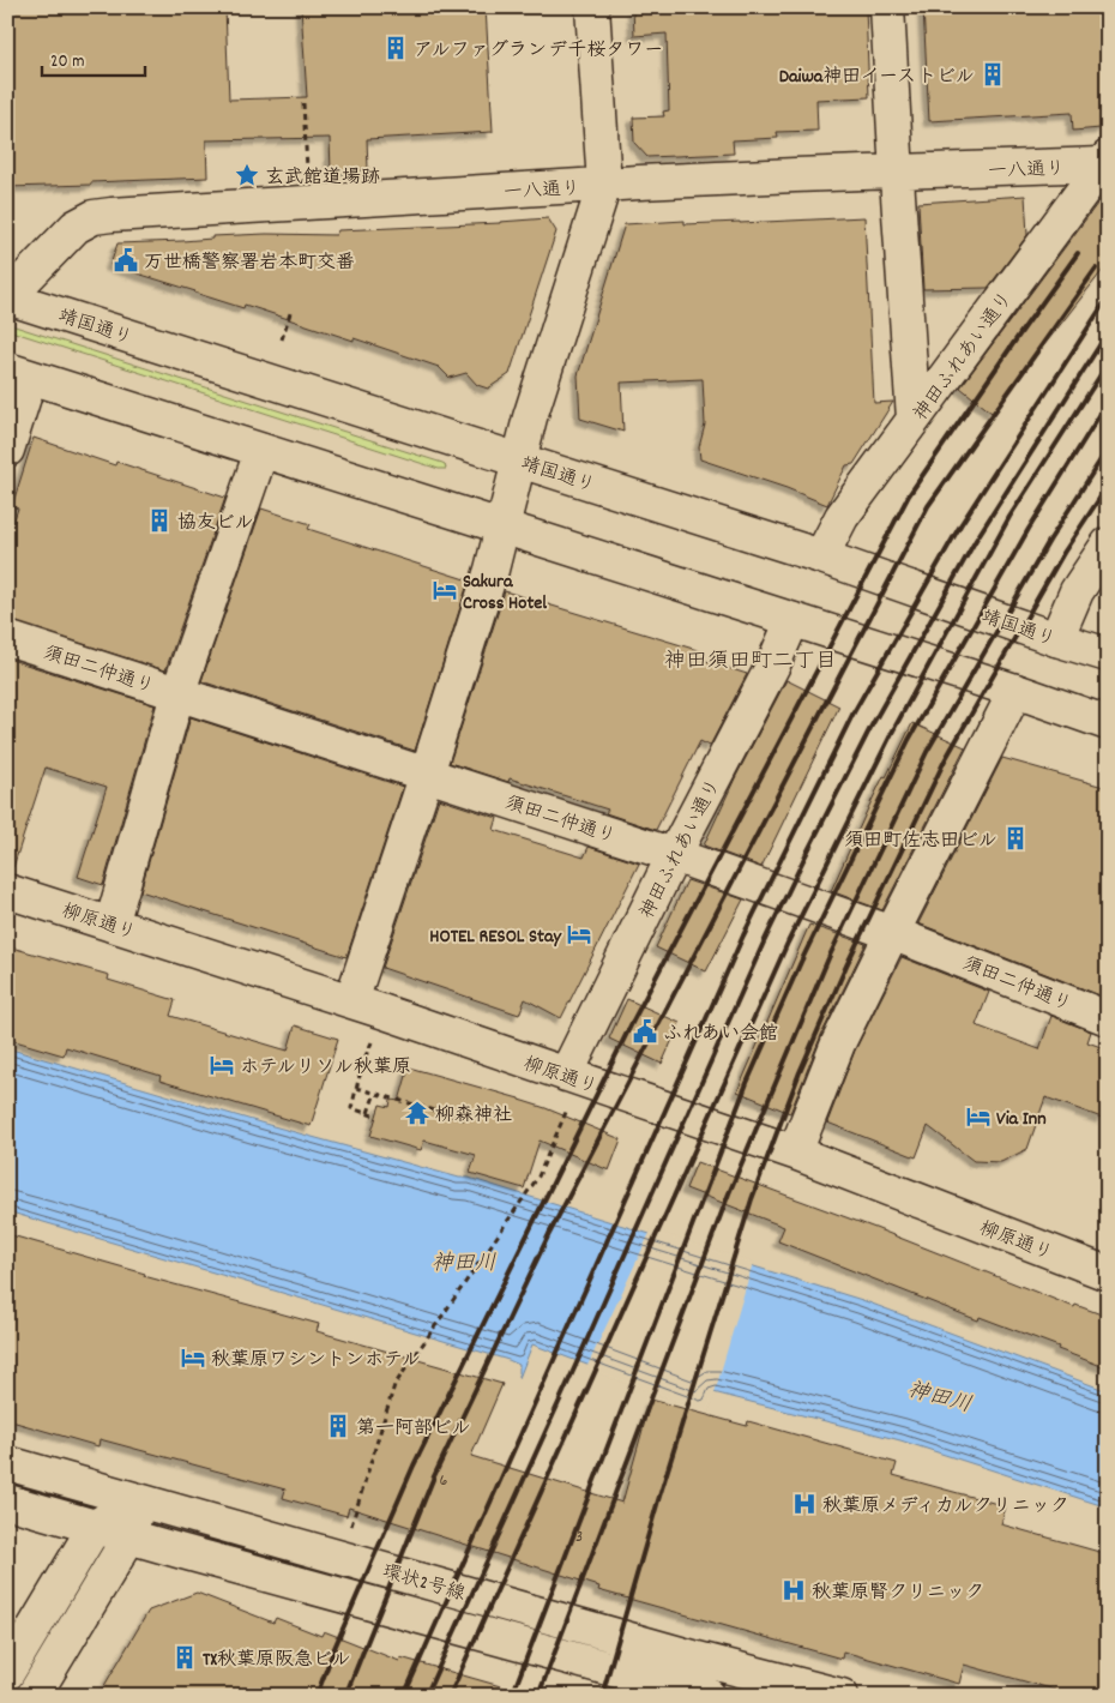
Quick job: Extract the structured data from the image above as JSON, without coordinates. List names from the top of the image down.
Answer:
{
  "streets": {
    "street": [
      "一八通り",
      "靖国通り",
      "神田ふれあい通り",
      "須田二仲通り",
      "柳原通り",
      "環状2号線"
    ]
  },
  "crossings": [
    ["一八通り", "靖国通り"],
    ["一八通り", "神田ふれあい通り"],
    ["靖国通り", "神田ふれあい通り"],
    ["神田ふれあい通り", "須田二仲通り"],
    ["神田ふれあい通り", "柳原通り"]
  ],
  "districts": ["神田須田町二丁目"],
  "water": ["神田川"],
  "places": {
    "building": [
      "アルファグランデ千桜タワー",
      "Daiwa神田イーストビル",
      "協友ビル",
      "須田町佐志田ビル",
      "第一阿部ビル",
      "TX秋葉原阪急ビル"
    ],
    "place": ["玄武館道場跡"],
    "public building": ["万世橋警察署岩本町交番", "ふれあい会館"],
    "hotel": [
      "Sakura Cross Hotel",
      "HOTEL RESOL Stay",
      "ホテルリソル秋葉原",
      "Via Inn",
      "秋葉原ワシントンホテル"
    ],
    "temple": ["柳森神社"],
    "hospital": ["秋葉原メディカルクリニック", "秋葉原腎クリニック"]
  },
  "house_numbers": ["6", "3"],
  "scale_bar": "20 m"
}
